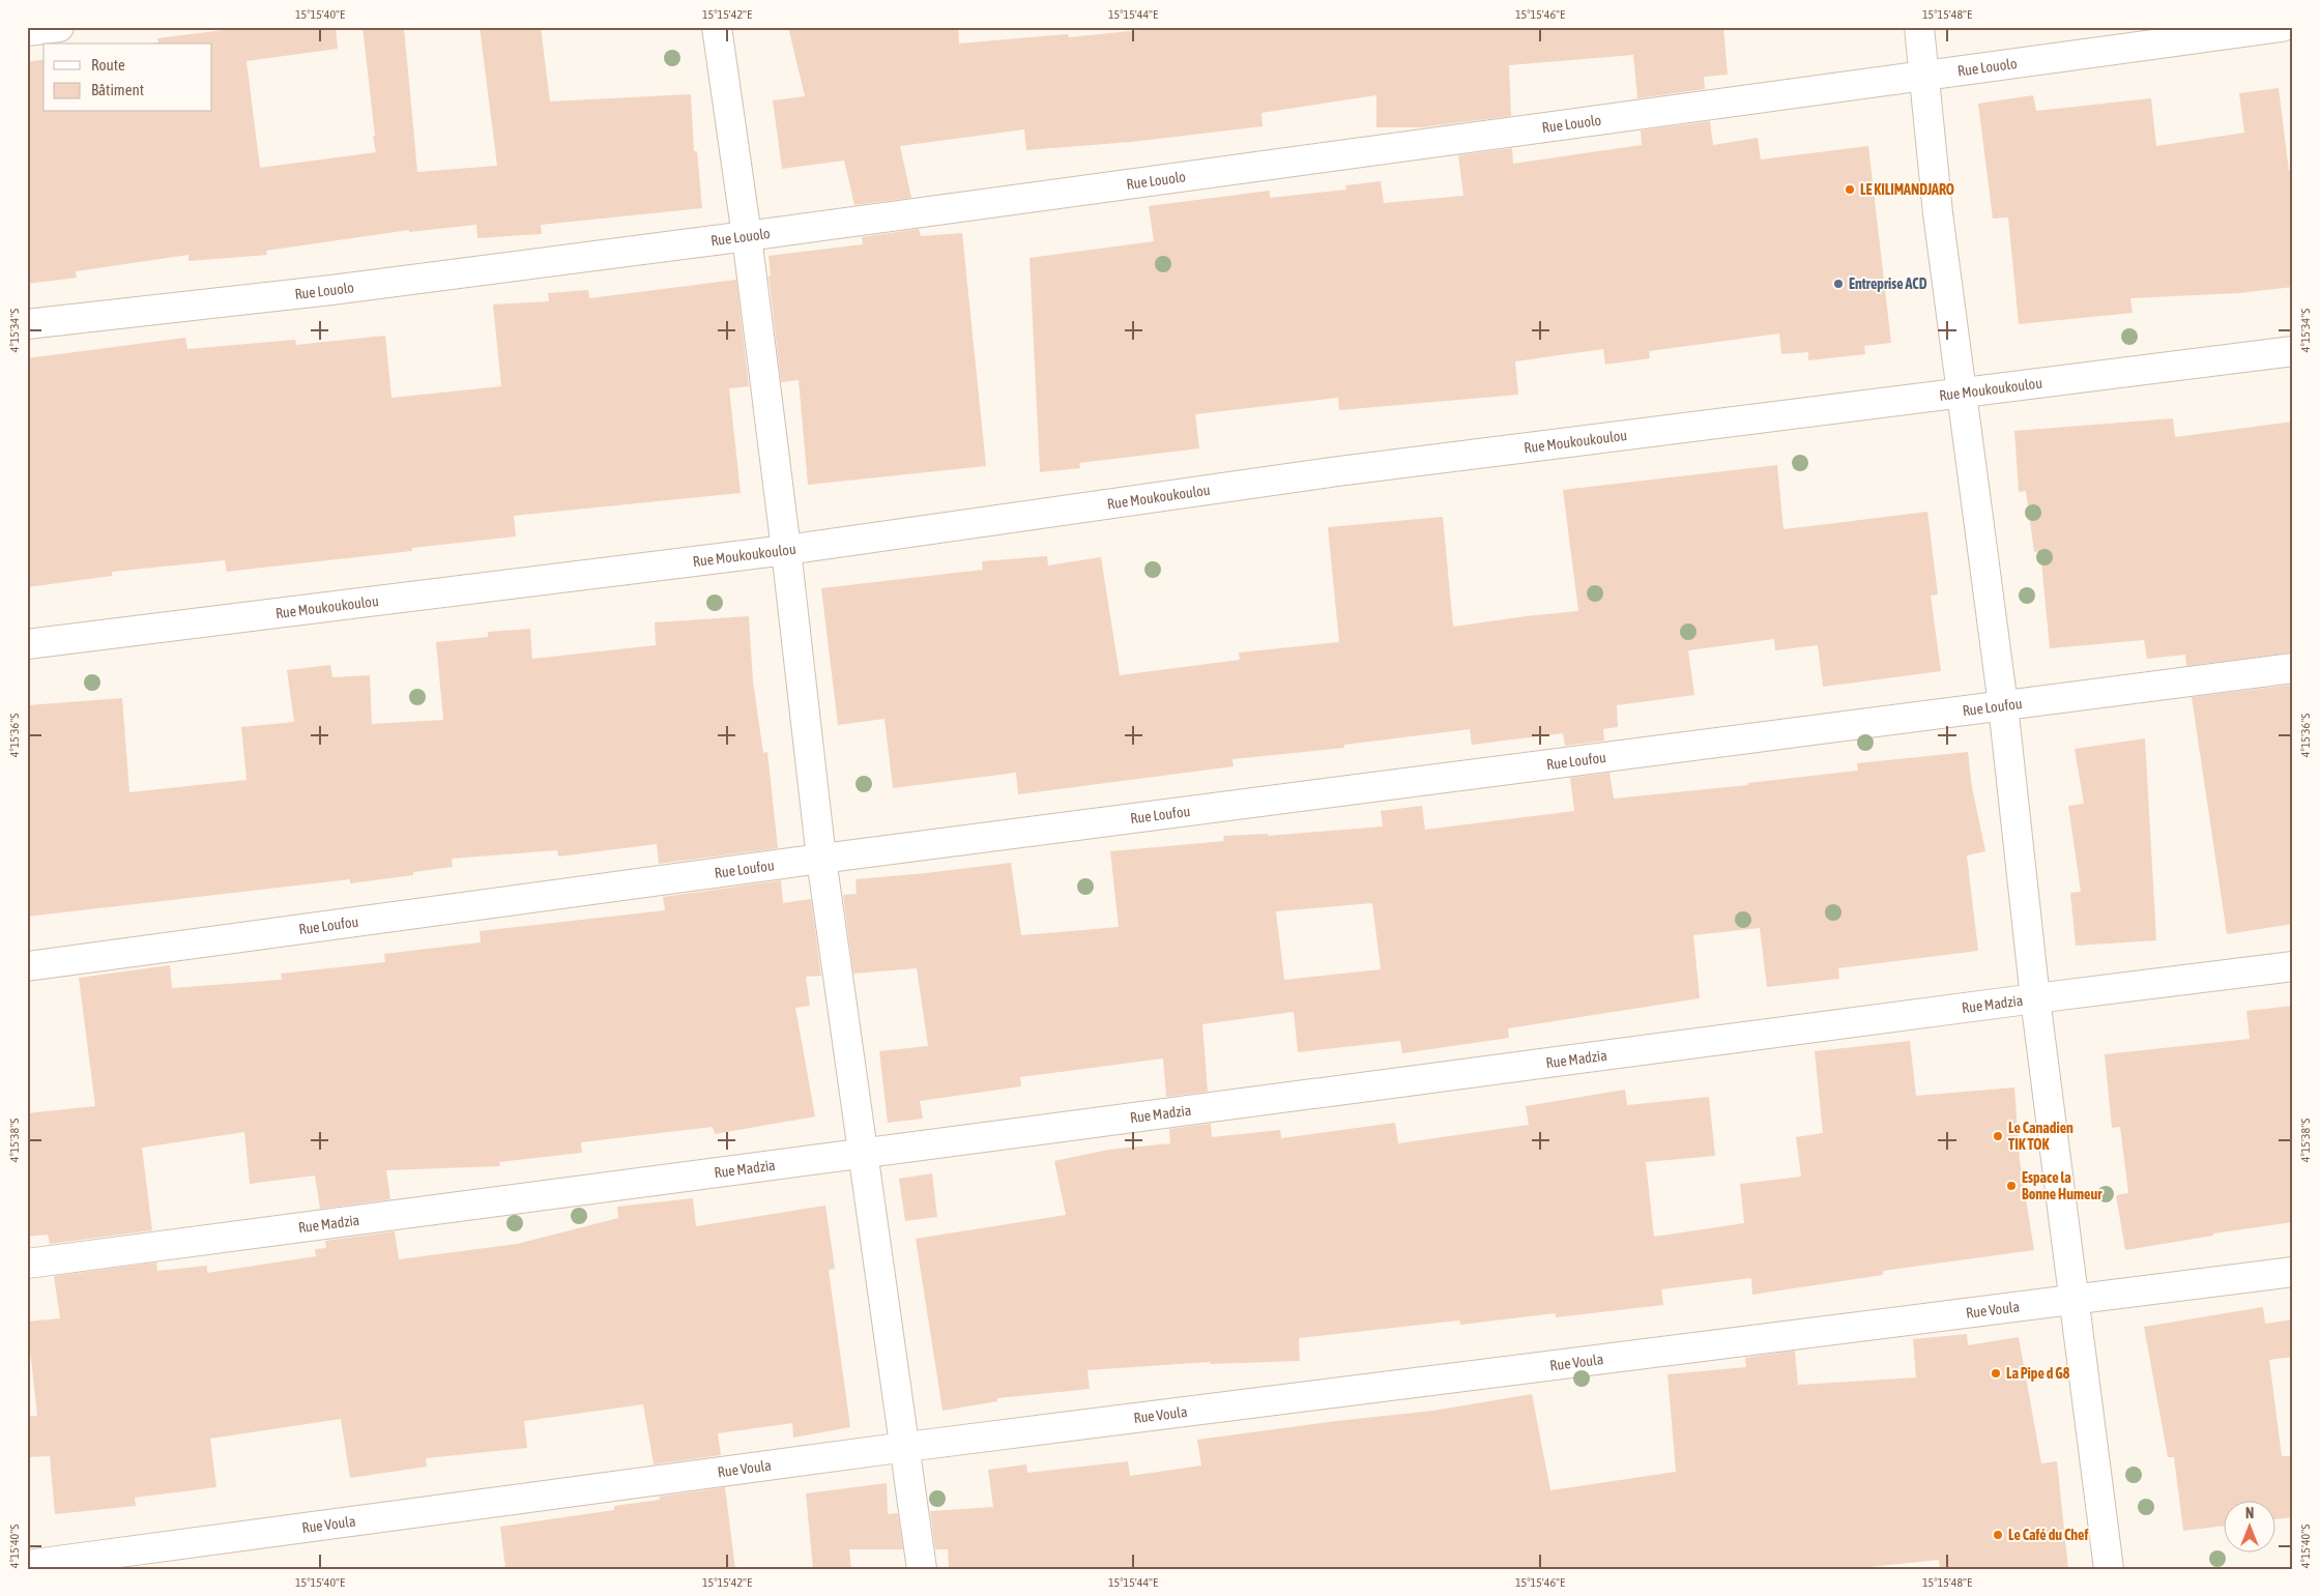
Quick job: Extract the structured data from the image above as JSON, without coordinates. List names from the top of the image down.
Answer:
{
  "streets": {
    "street": [
      "Rue Louolo",
      "Rue Moukoukoulou",
      "Rue Loufou",
      "Rue Madzia",
      "Rue Voula"
    ]
  },
  "places": [
    "LE KILIMANDJARO",
    "Entreprise ACD",
    "Le Canadien TIK TOK",
    "Espace la Bonne Humeur",
    "La Pipe d G8",
    "Le Café du Chef"
  ],
  "legend": ["Route", "Bâtiment"],
  "north": "top",
  "coordinates": [
    "15°15'40\"E",
    "15°15'42\"E",
    "15°15'44\"E",
    "15°15'46\"E",
    "15°15'48\"E",
    "4°15'34\"S",
    "4°15'36\"S",
    "4°15'38\"S",
    "4°15'40\"S"
  ]
}
